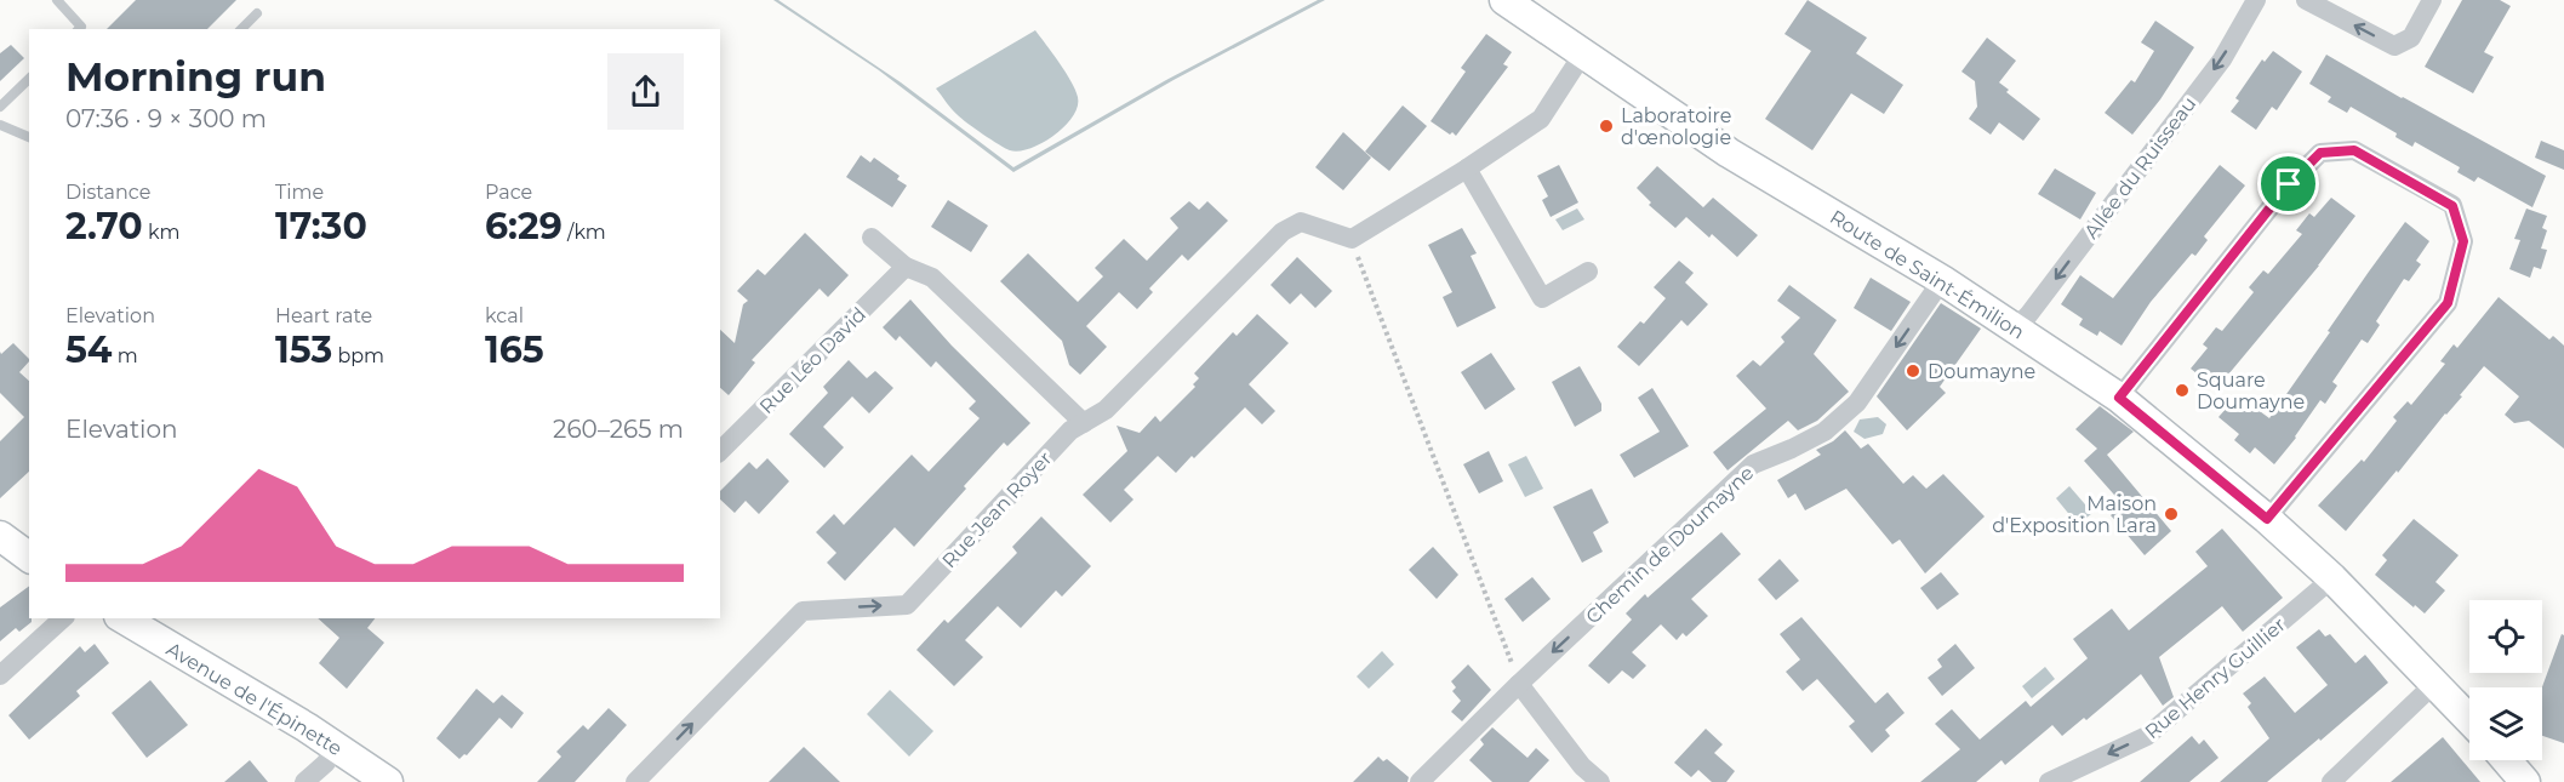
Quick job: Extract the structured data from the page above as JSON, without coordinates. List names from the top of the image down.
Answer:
{
  "streets": {
    "street": [
      "Allée du Ruisseau",
      "Route de Saint-Émilion",
      "Rue Léo David",
      "Rue Jean Royer",
      "Chemin de Doumayne",
      "Rue Henry Guillier",
      "Avenue de l'Épinette"
    ]
  },
  "crossings": [
    ["Allée du Ruisseau", "Route de Saint-Émilion"],
    ["Route de Saint-Émilion", "Chemin de Doumayne"],
    ["Route de Saint-Émilion", "Rue Henry Guillier"]
  ],
  "one_way": ["Allée du Ruisseau", "Rue Jean Royer", "Chemin de Doumayne"],
  "places": [
    "Laboratoire d'œnologie",
    "Doumayne",
    "Square Doumayne",
    "Maison d'Exposition Lara"
  ],
  "page": {
    "heading": ["Morning run", "07:36 · 9 × 300 m"],
    "stats": [
      ["Distance", "2.70 km"],
      ["Time", "17:30"],
      ["Pace", "6:29 /km"],
      ["Elevation", "54 m"],
      ["Heart rate", "153 bpm"],
      ["kcal", "165"]
    ],
    "chart": ["Elevation", "260–265 m"]
  }
}
